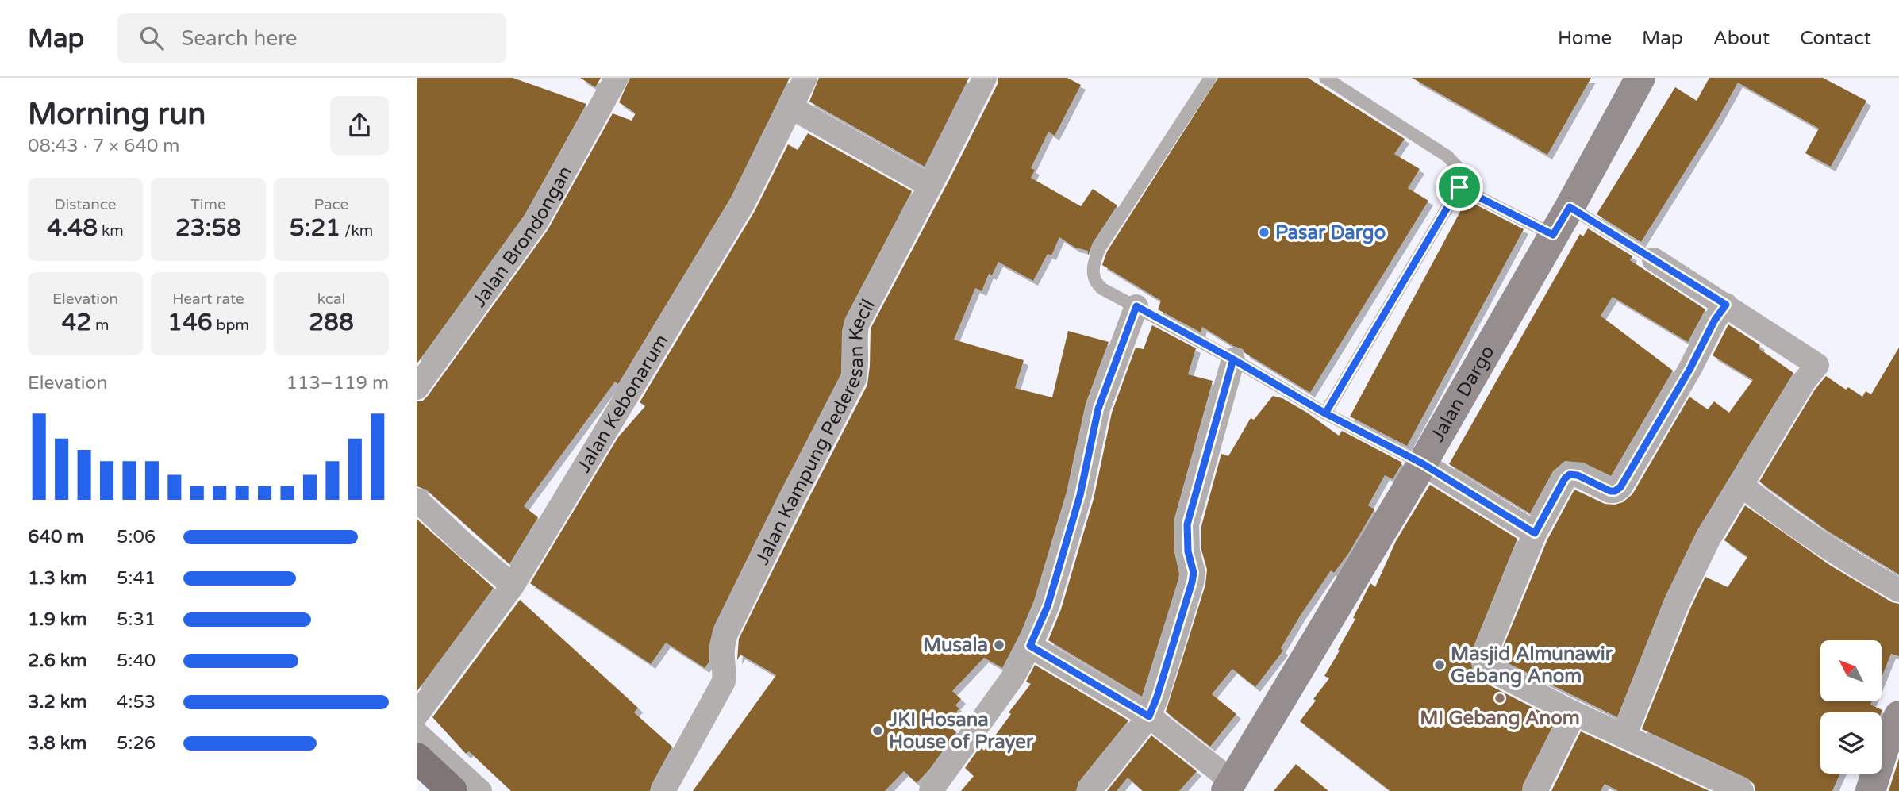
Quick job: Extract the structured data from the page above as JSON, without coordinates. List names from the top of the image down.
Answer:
{
  "streets": {
    "street": [
      "Jalan Brondongan",
      "Jalan Dargo",
      "Jalan Kebonarum",
      "Jalan Kampung Pederesan Kecil"
    ]
  },
  "places": [
    "Pasar Dargo",
    "Musala",
    "Masjid Almunawir Gebang Anom",
    "MI Gebang Anom",
    "JKI Hosana House of Prayer"
  ],
  "north": "top left",
  "page": {
    "header": "Map",
    "search": "Search here",
    "nav": [
      "Home",
      "Map",
      "About",
      "Contact"
    ],
    "heading": ["Morning run", "08:43 · 7 × 640 m"],
    "stats": [
      ["Distance", "4.48 km"],
      ["Time", "23:58"],
      ["Pace", "5:21 /km"],
      ["Elevation", "42 m"],
      ["Heart rate", "146 bpm"],
      ["kcal", "288"]
    ],
    "chart": ["Elevation", "113–119 m"],
    "list": [
      {
        "name": "640 m",
        "note": "5:06"
      },
      {
        "name": "1.3 km",
        "note": "5:41"
      },
      {
        "name": "1.9 km",
        "note": "5:31"
      },
      {
        "name": "2.6 km",
        "note": "5:40"
      },
      {
        "name": "3.2 km",
        "note": "4:53"
      },
      {
        "name": "3.8 km",
        "note": "5:26"
      }
    ]
  }
}
